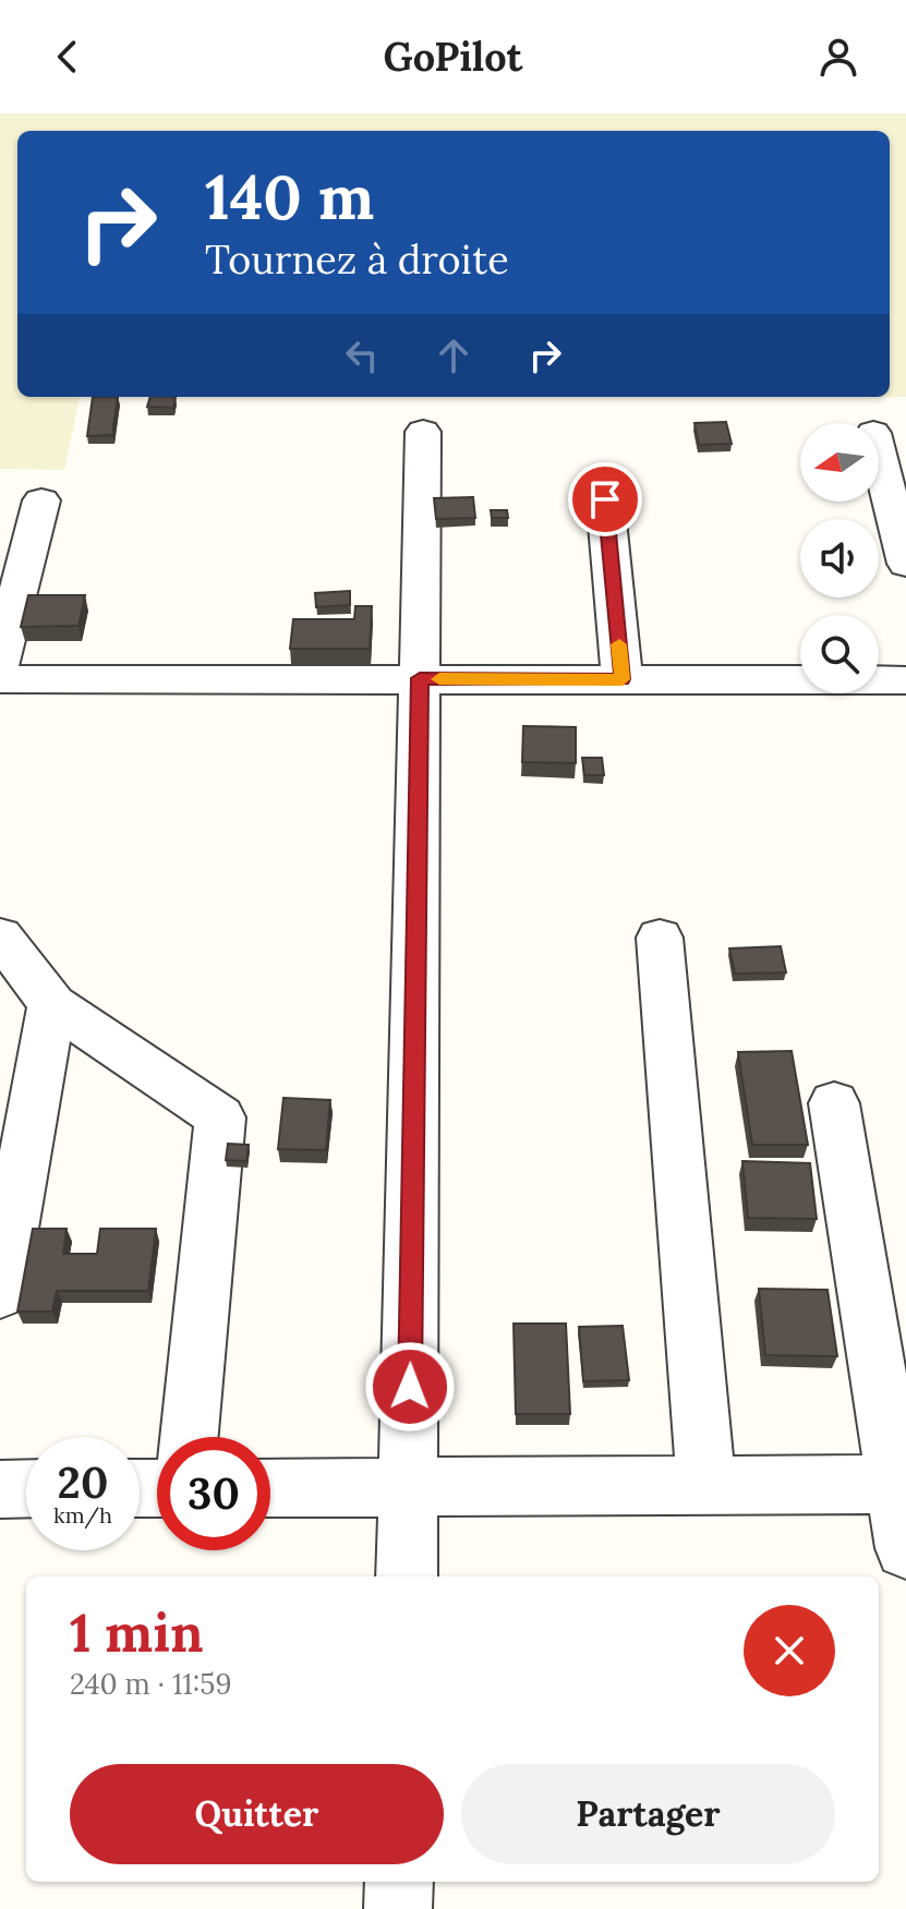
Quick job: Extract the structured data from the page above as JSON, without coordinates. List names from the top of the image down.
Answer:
{
  "north": "left",
  "page": {
    "header": "GoPilot",
    "turn": ["140 m", "Tournez à droite"],
    "speed": "20 km/h",
    "limit": "30",
    "heading": ["1 min", "240 m · 11:59"],
    "buttons": ["Quitter", "Partager"]
  }
}
